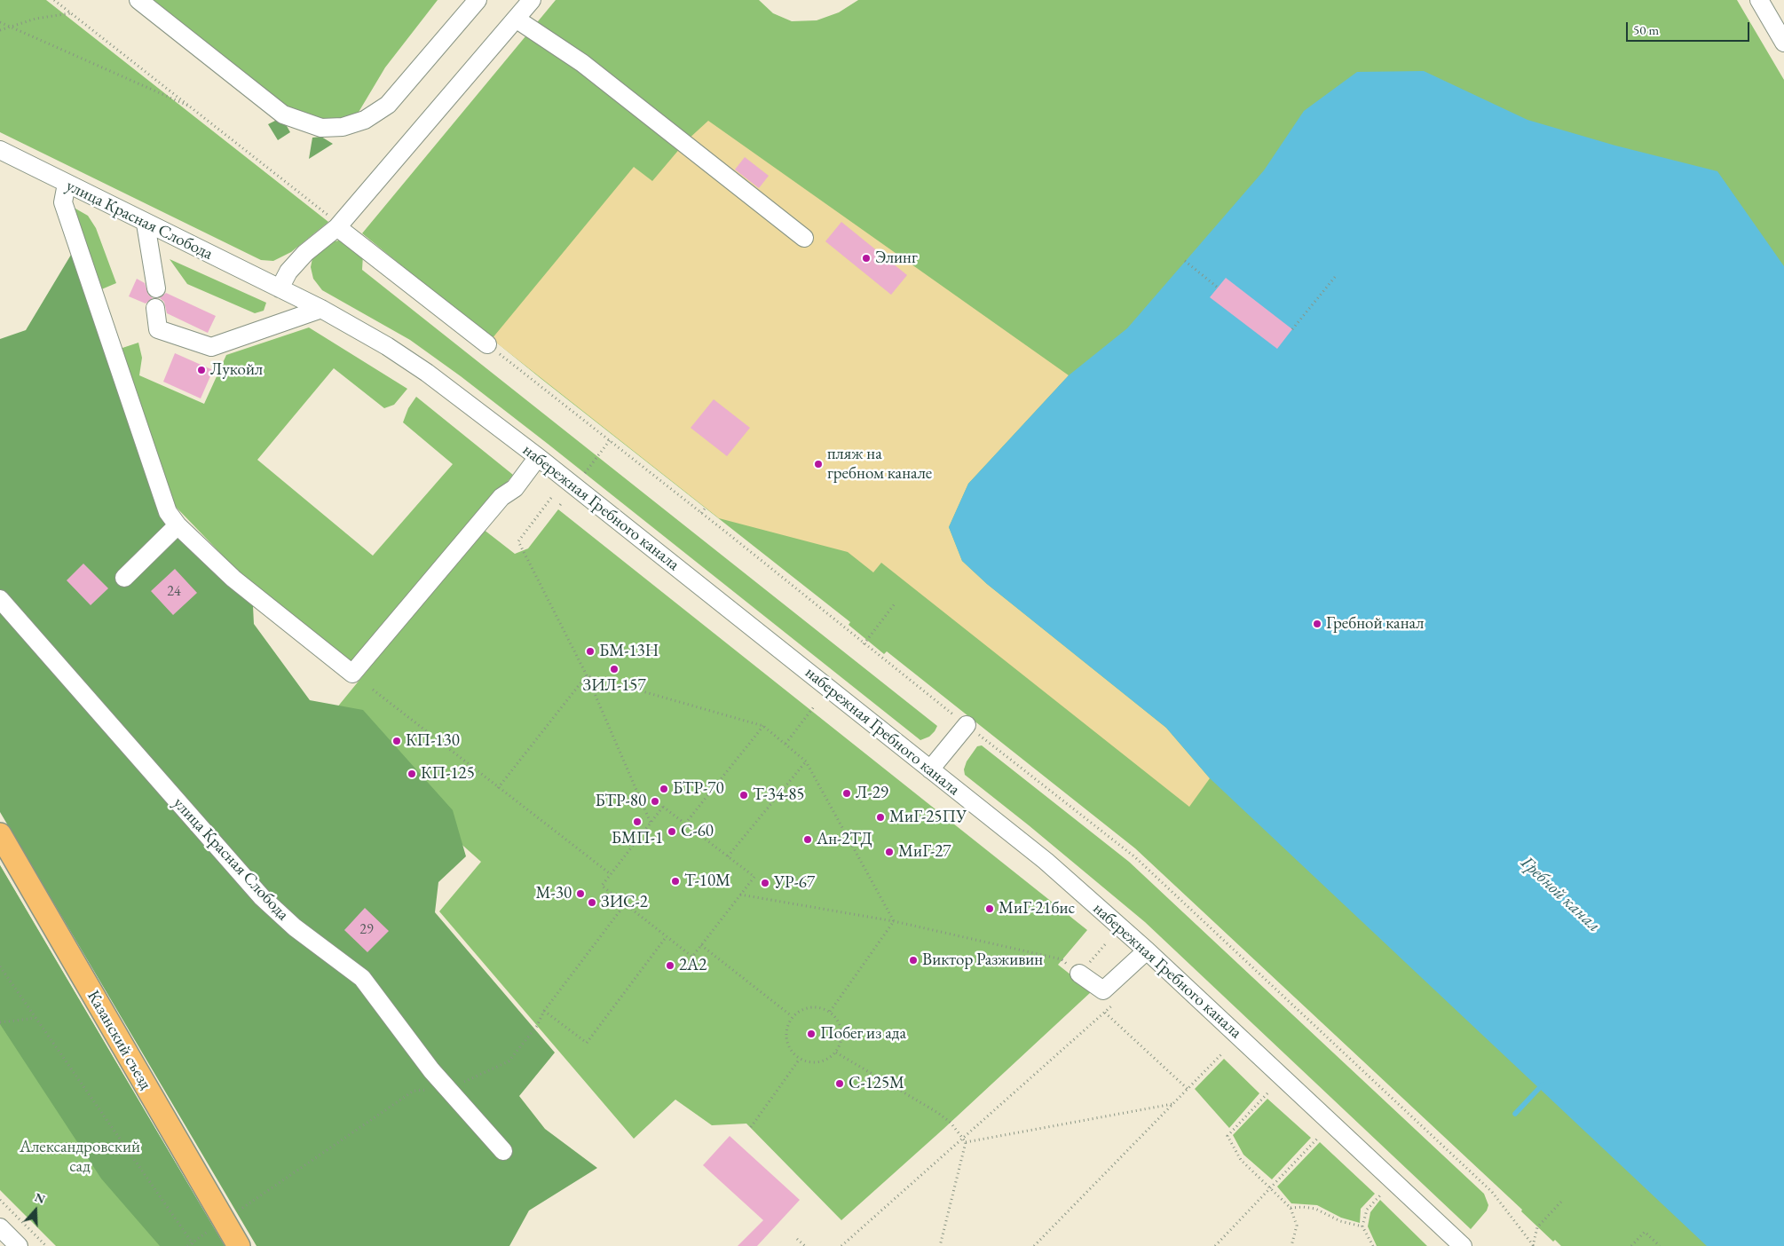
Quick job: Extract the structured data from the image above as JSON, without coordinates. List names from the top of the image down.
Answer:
{
  "streets": {
    "main road": ["Казанский съезд"],
    "street": ["улица Красная Слобода", "набережная Гребного канала"]
  },
  "crossings": [
    ["улица Красная Слобода", "набережная Гребного канала"]
  ],
  "water": ["Гребной канал"],
  "parks": ["Александровский сад"],
  "places": [
    "Элинг",
    "Лукойл",
    "пляж на гребном канале",
    "Гребной канал",
    "БМ-13Н",
    "ЗИЛ-157",
    "КП-130",
    "КП-125",
    "БТР-70",
    "Л-29",
    "T-34-85",
    "БТР-80",
    "МиГ-25ПУ",
    "БМП-1",
    "С-60",
    "Ан-2ТД",
    "МиГ-27",
    "Т-10М",
    "УР-67",
    "М-30",
    "ЗИС-2",
    "МиГ-21бис",
    "Виктор Разживин",
    "2А2",
    "Побег из ада",
    "С-125М"
  ],
  "house_numbers": ["24", "29"],
  "scale_bar": "50 m",
  "north": "top"
}
